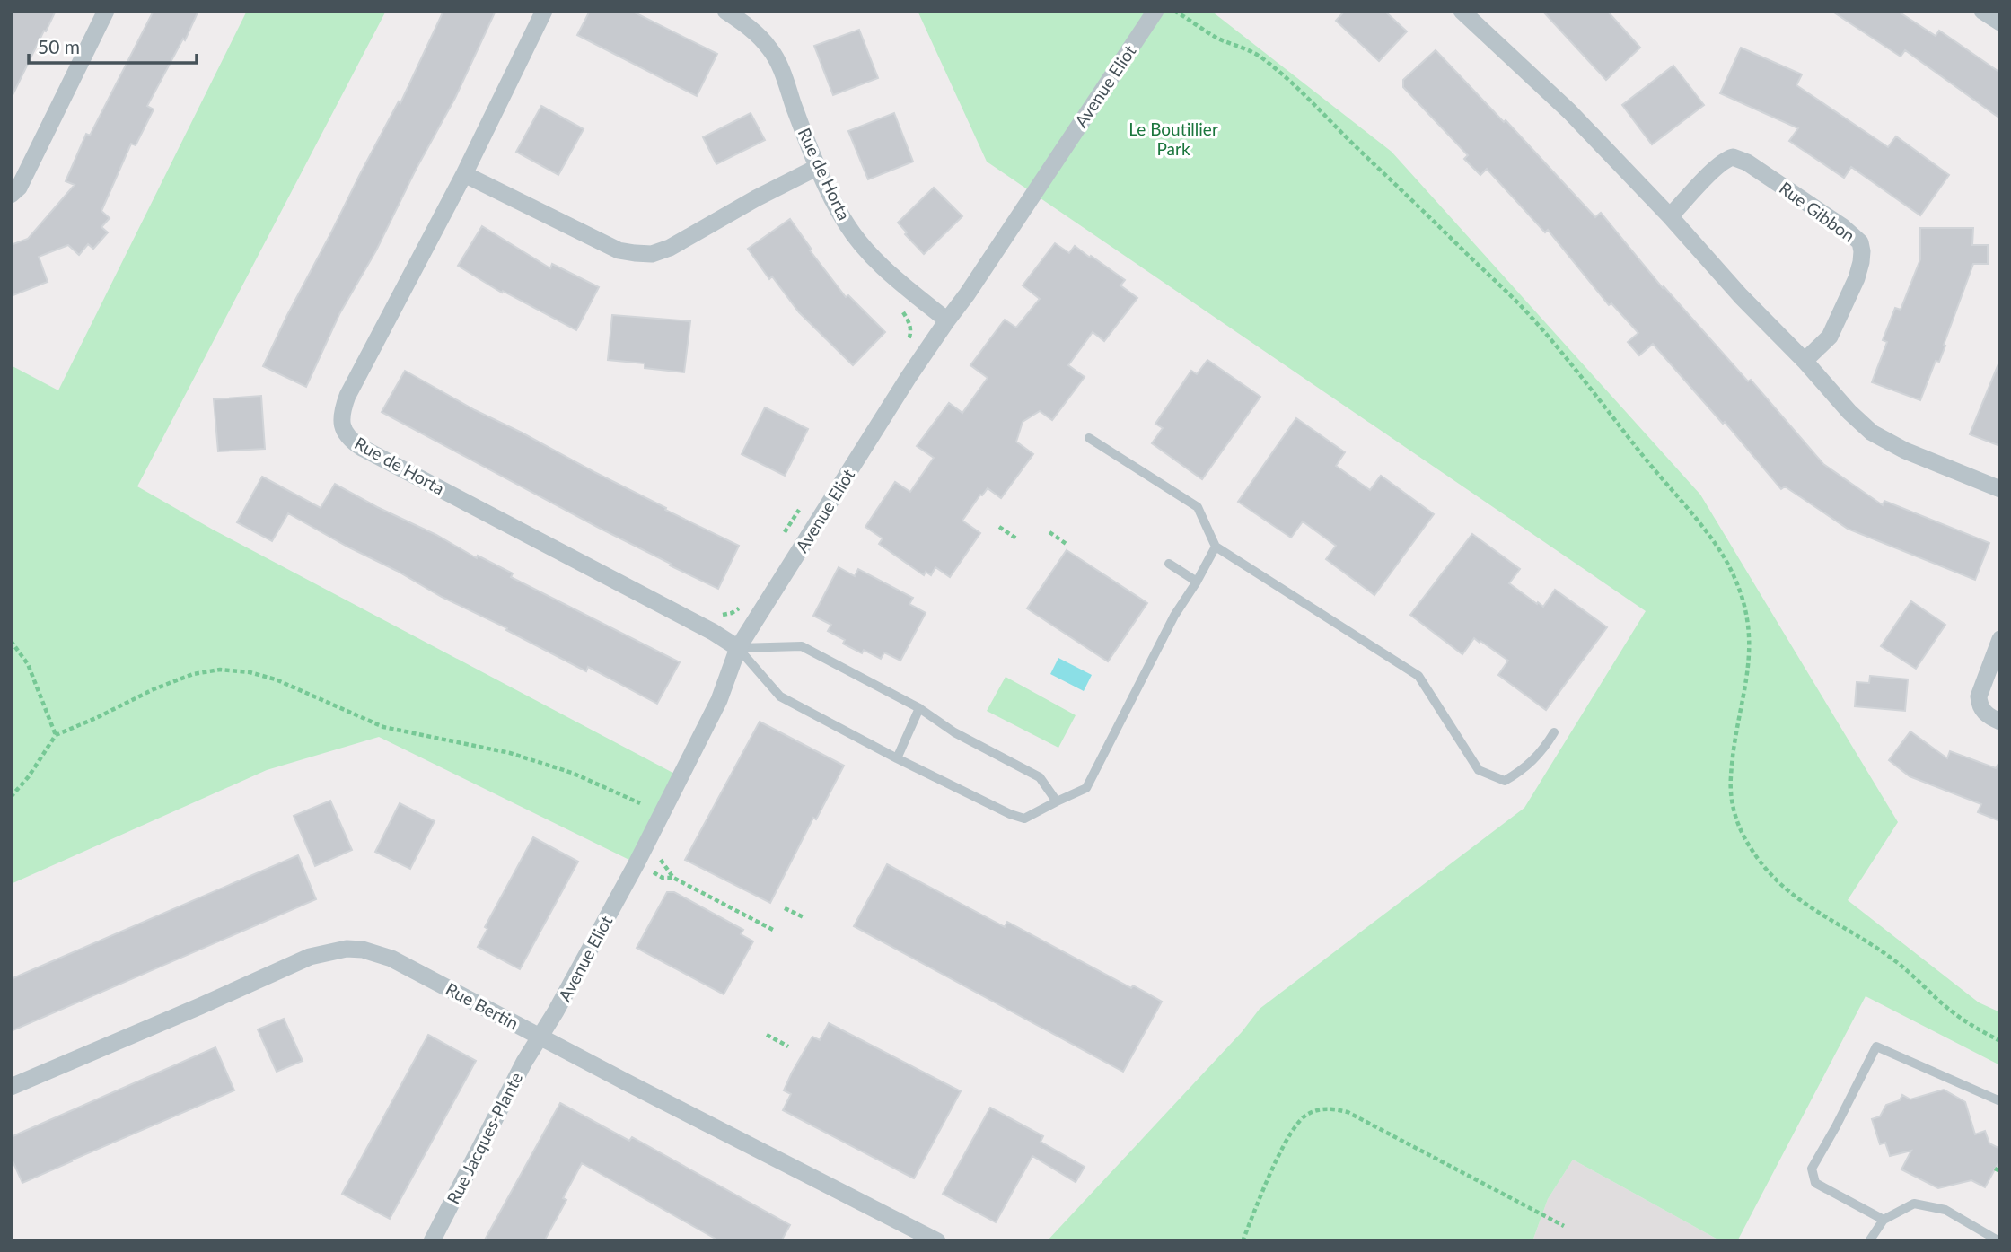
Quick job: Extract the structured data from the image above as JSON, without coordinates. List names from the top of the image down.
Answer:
{
  "streets": {
    "street": [
      "Avenue Eliot",
      "Rue de Horta",
      "Rue Gibbon",
      "Rue Bertin",
      "Rue Jacques-Plante"
    ]
  },
  "crossings": [
    ["Avenue Eliot", "Rue de Horta"],
    ["Avenue Eliot", "Rue Bertin"],
    ["Avenue Eliot", "Rue Jacques-Plante"],
    ["Rue Bertin", "Rue Jacques-Plante"]
  ],
  "parks": ["Le Boutillier Park"],
  "scale_bar": "50 m"
}
